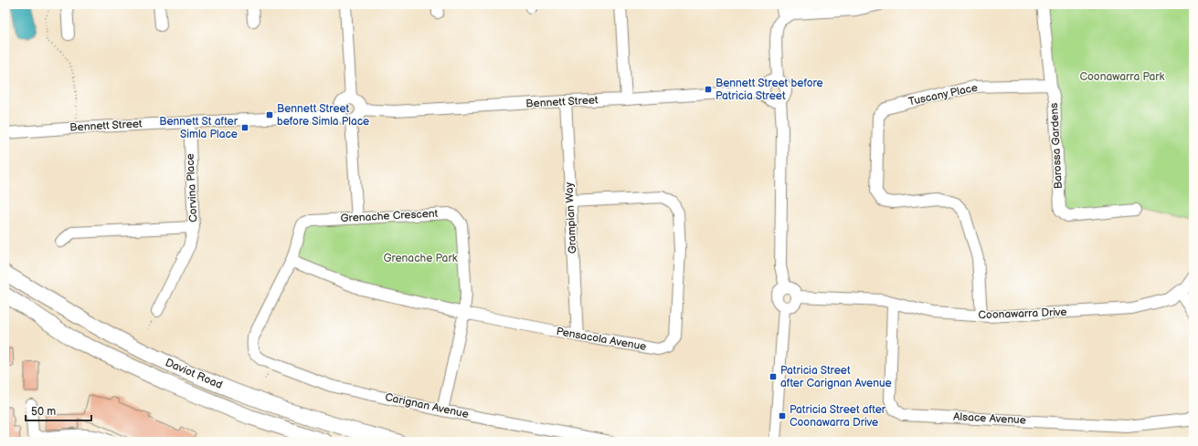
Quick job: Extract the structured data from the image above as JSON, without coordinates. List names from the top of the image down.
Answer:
{
  "streets": {
    "street": [
      "Tuscany Place",
      "Bennett Street",
      "Barossa Gardens",
      "Corvina Place",
      "Grenache Crescent",
      "Grampian Way",
      "Coonawarra Drive",
      "Pensacola Avenue",
      "Daviot Road",
      "Carignan Avenue",
      "Alsace Avenue"
    ]
  },
  "crossings": [
    ["Tuscany Place", "Barossa Gardens"],
    ["Tuscany Place", "Coonawarra Drive"],
    ["Bennett Street", "Corvina Place"],
    ["Bennett Street", "Grampian Way"],
    ["Grenache Crescent", "Pensacola Avenue"],
    ["Grenache Crescent", "Carignan Avenue"],
    ["Grampian Way", "Pensacola Avenue"],
    ["Coonawarra Drive", "Alsace Avenue"]
  ],
  "parks": ["Coonawarra Park", "Grenache Park"],
  "places": {
    "transit": [
      "Bennett Street before Patricia Street",
      "Bennett Street before Simla Place",
      "Bennett St after Simla Place",
      "Patricia Street after Carignan Avenue",
      "Patricia Street after Coonawarra Drive"
    ]
  },
  "scale_bar": "50 m"
}
